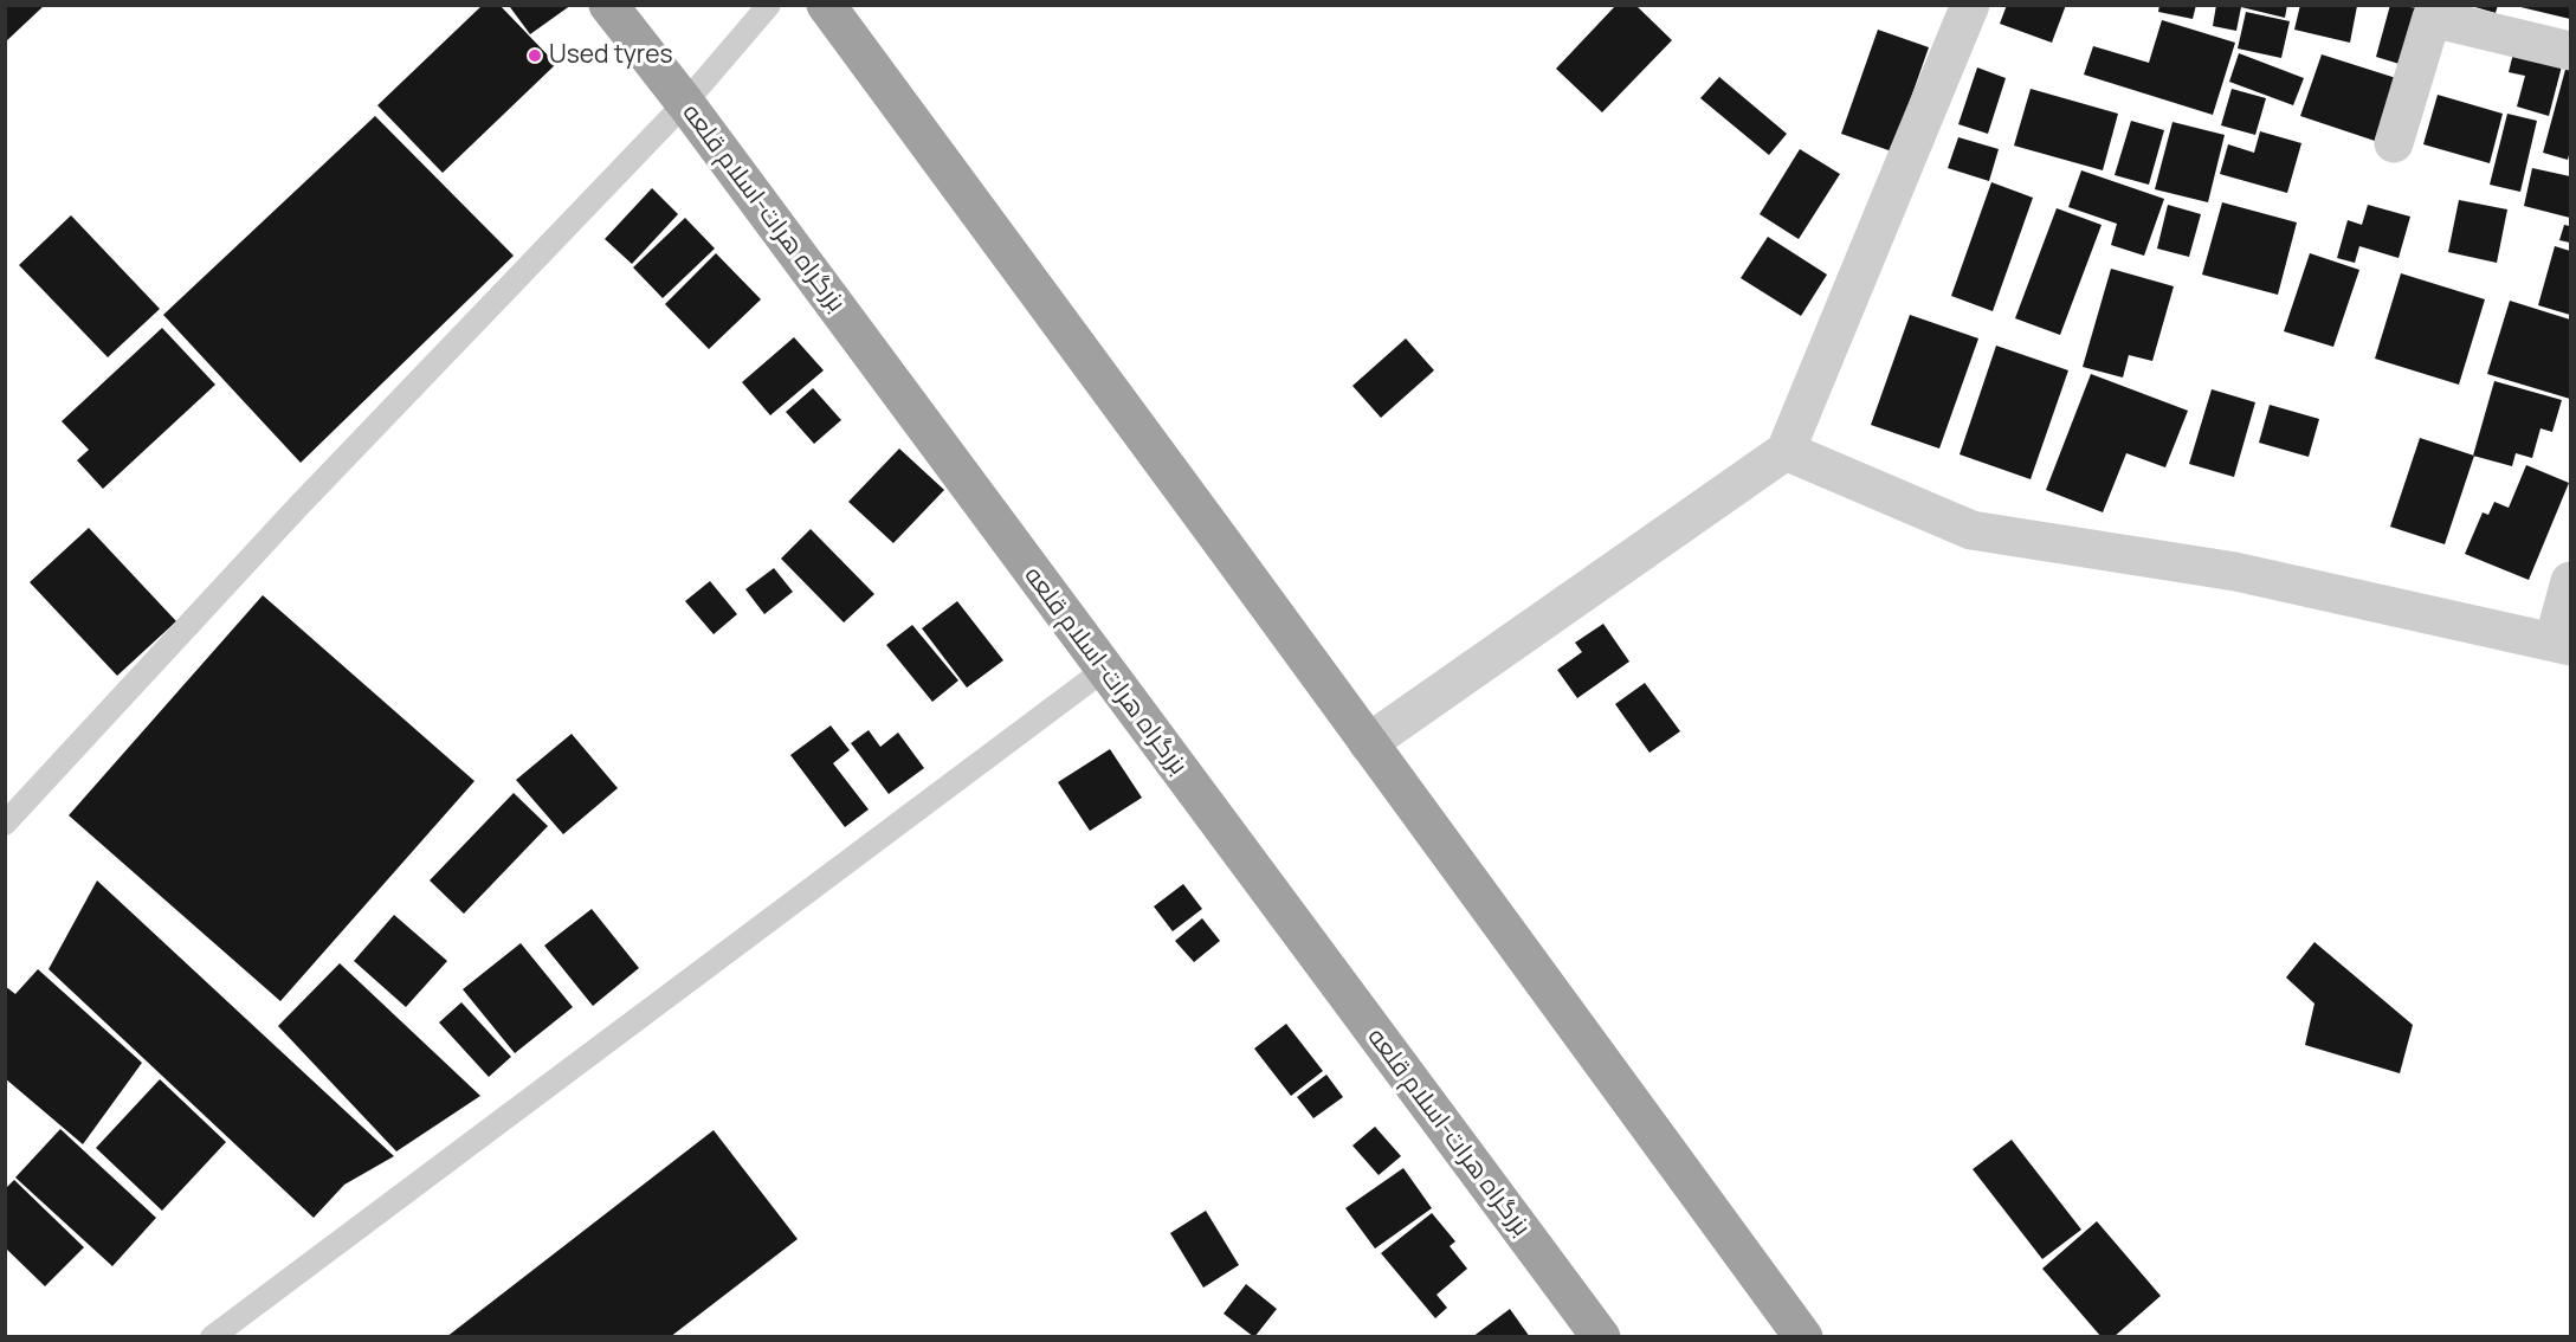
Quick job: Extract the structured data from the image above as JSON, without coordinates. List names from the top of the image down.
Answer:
{
  "streets": {
    "highway": ["بزرگراه هرات-اسلام قلعه"]
  },
  "places": ["Used tyres"]
}
